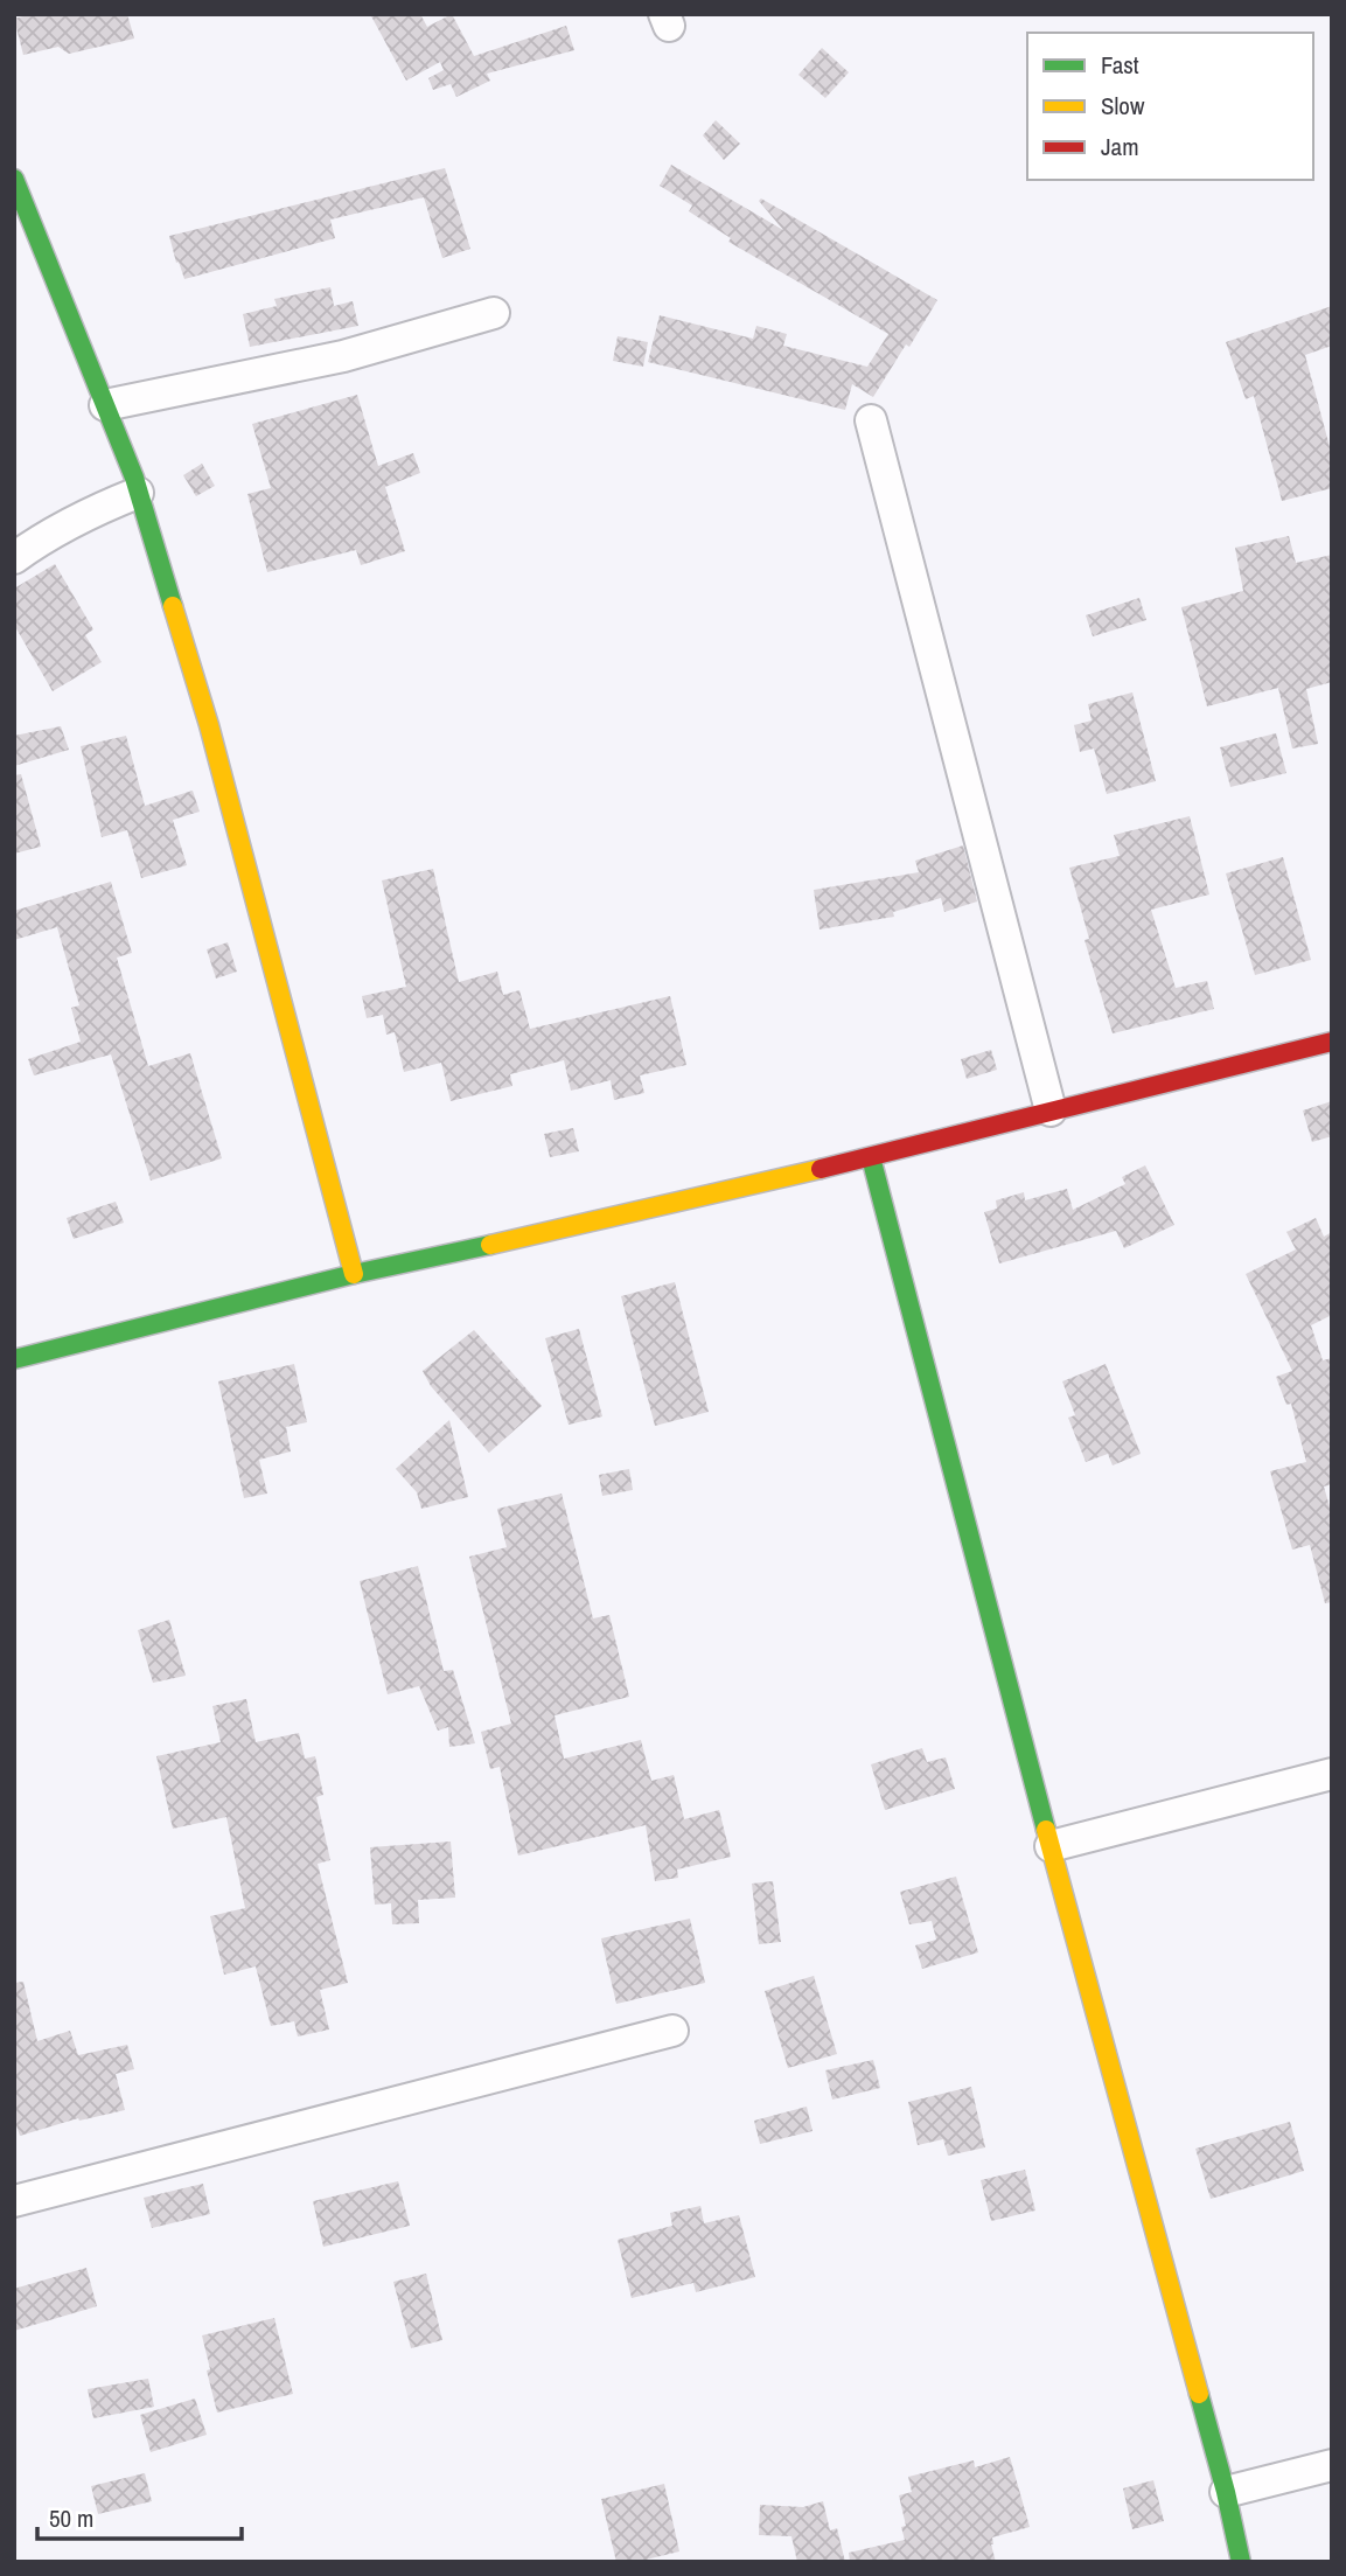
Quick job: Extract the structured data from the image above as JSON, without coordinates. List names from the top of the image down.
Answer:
{
  "legend": ["Fast", "Slow", "Jam"],
  "scale_bar": "50 m"
}
